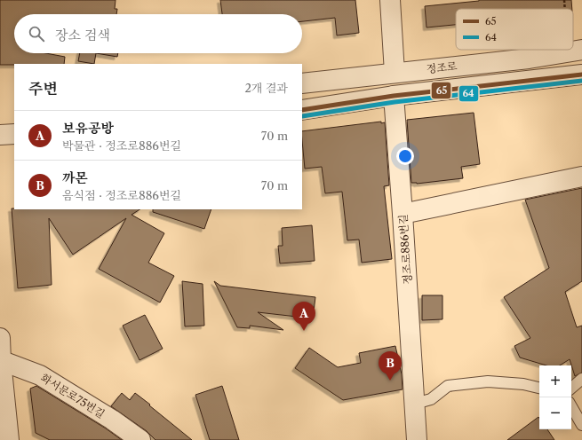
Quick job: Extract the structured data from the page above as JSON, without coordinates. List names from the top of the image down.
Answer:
{
  "streets": {
    "street": ["정조로", "정조로886번길", "화서문로75번길"]
  },
  "lines": ["transit line 65", "transit line 64"],
  "legend": ["65", "64"],
  "page": {
    "search": "장소 검색",
    "heading": ["주변", "2개 결과"],
    "list": [
      {
        "mark": "A",
        "name": "보유공방",
        "note": "박물관 · 정조로886번길",
        "value": "70 m"
      },
      {
        "mark": "B",
        "name": "까몬",
        "note": "음식점 · 정조로886번길",
        "value": "70 m"
      }
    ],
    "pins": ["A", "B"],
    "map_buttons": ["+", "−"]
  }
}
